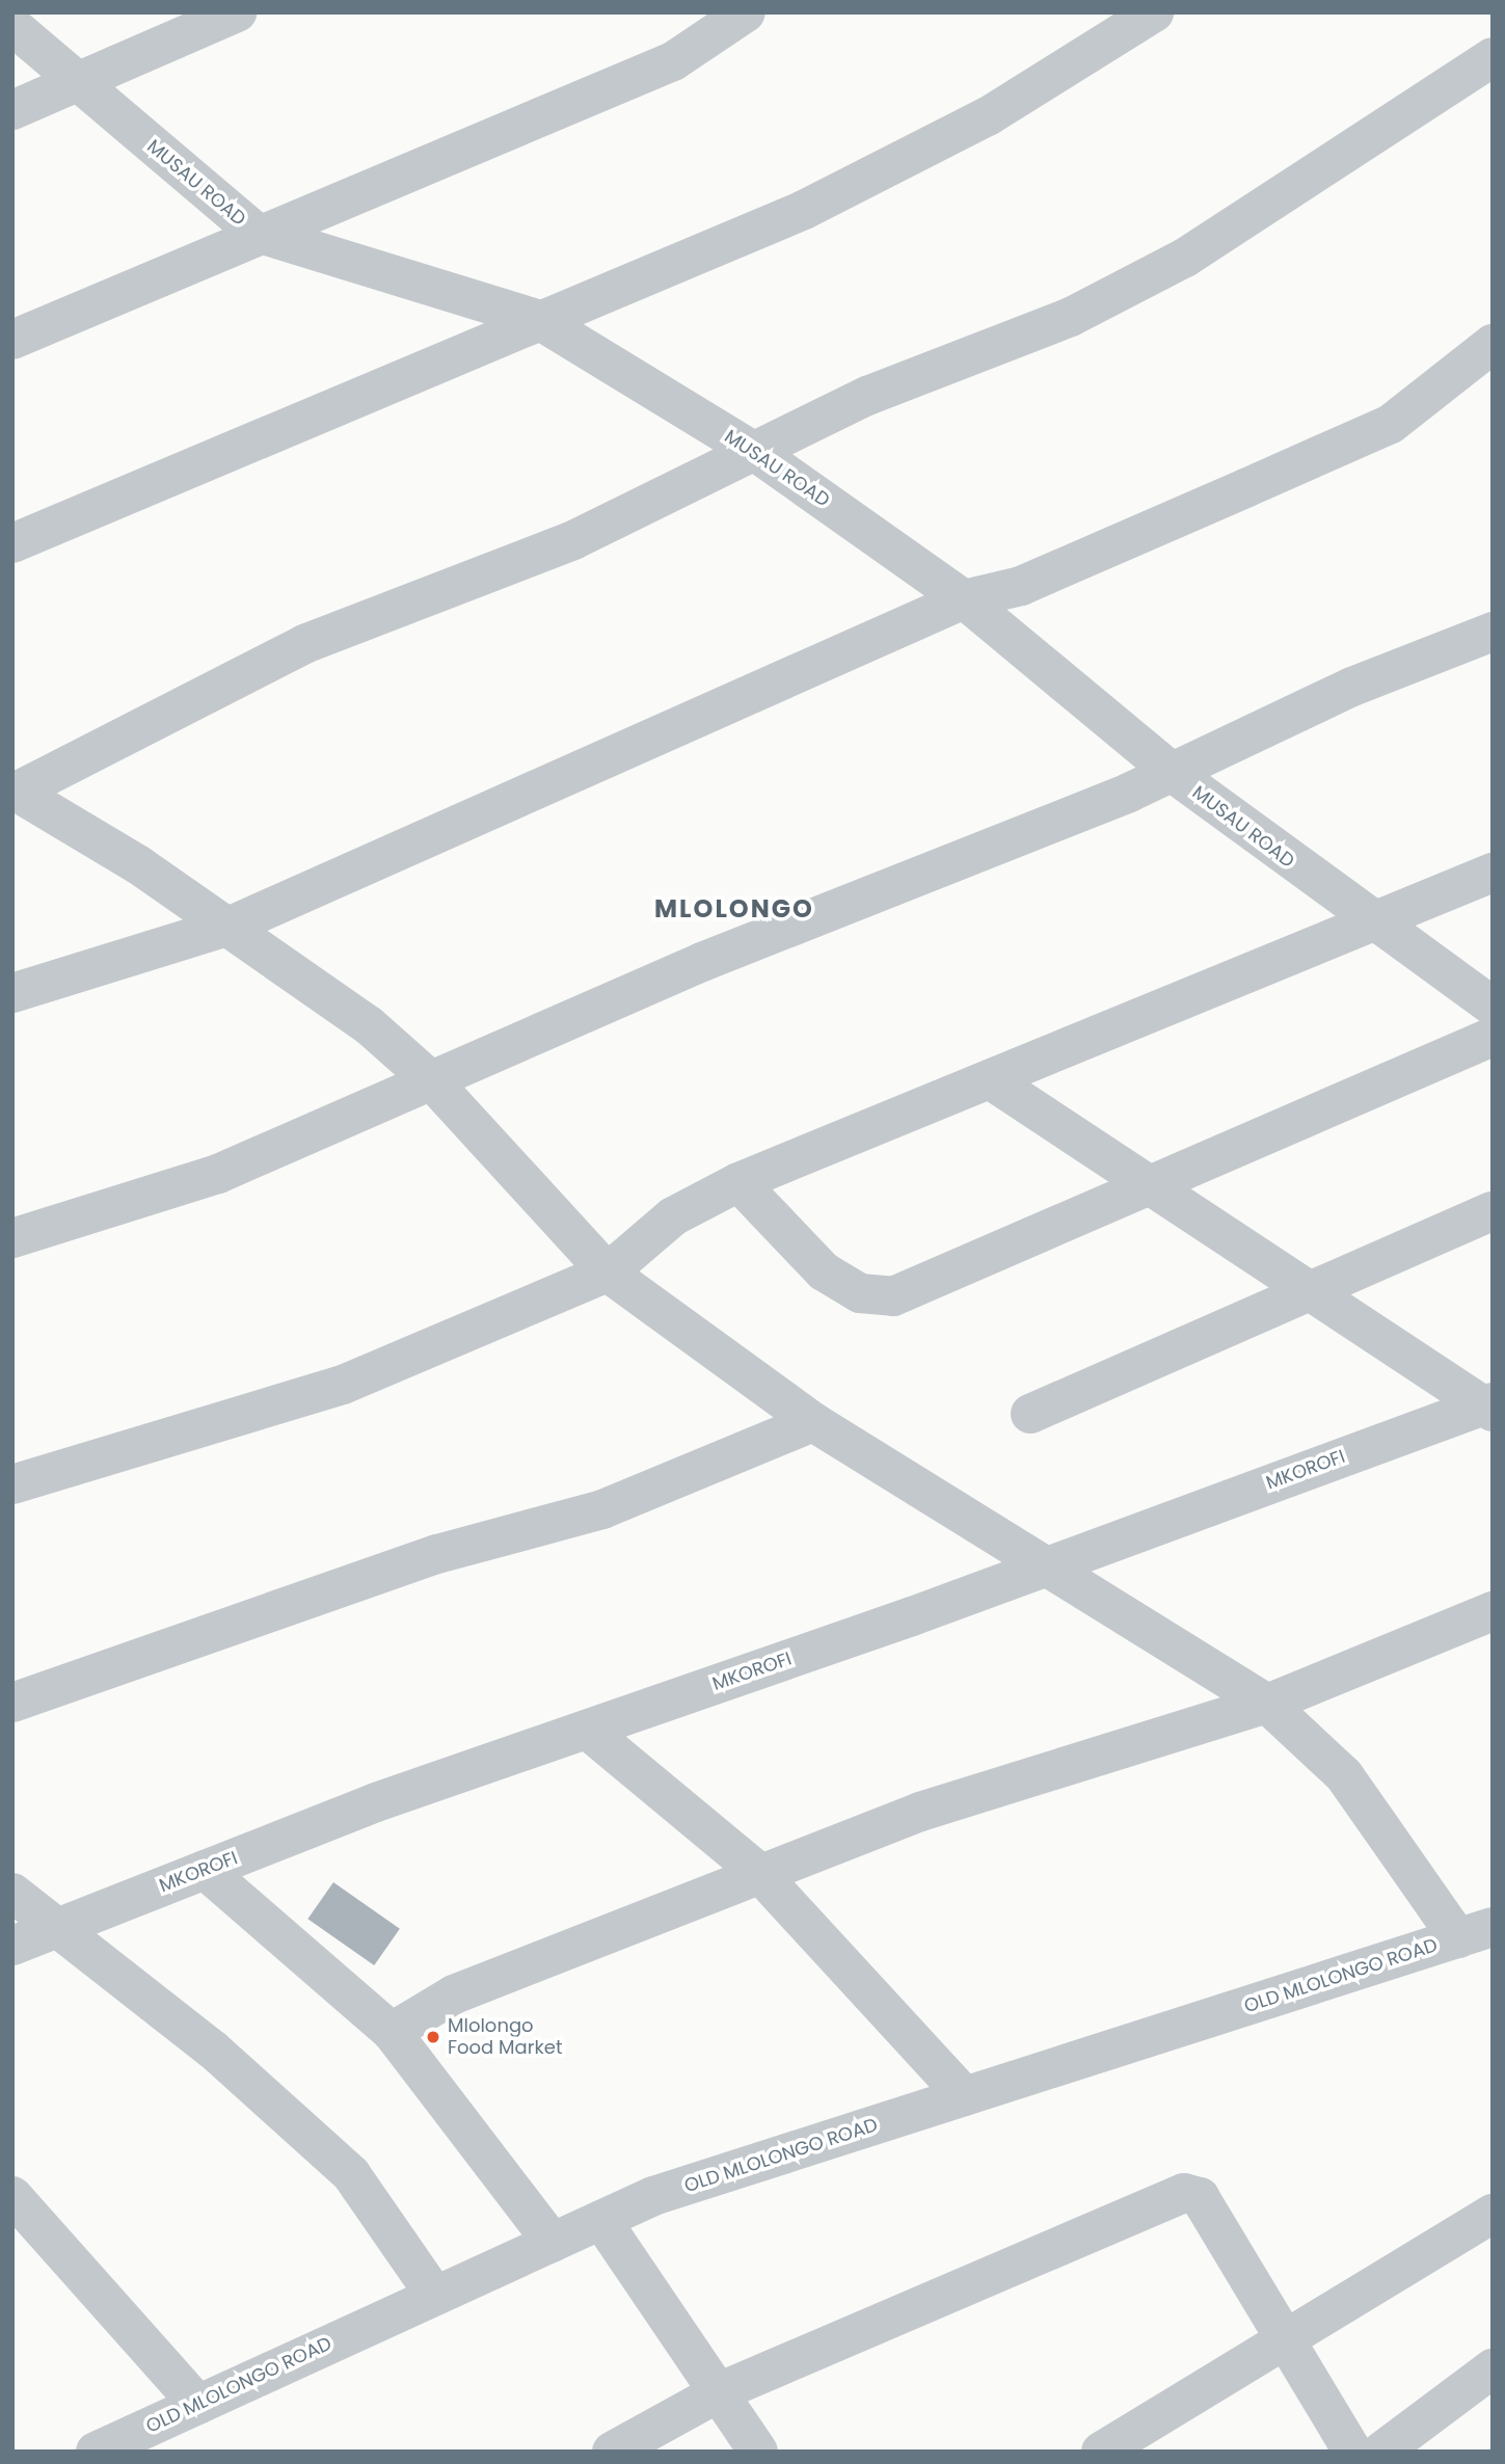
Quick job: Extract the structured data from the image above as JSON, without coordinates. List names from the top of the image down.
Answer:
{
  "streets": {
    "street": ["MUSAU ROAD", "MKOROFI", "OLD MLOLONGO ROAD"]
  },
  "districts": ["MLOLONGO"],
  "places": ["Mlolongo Food Market"]
}
